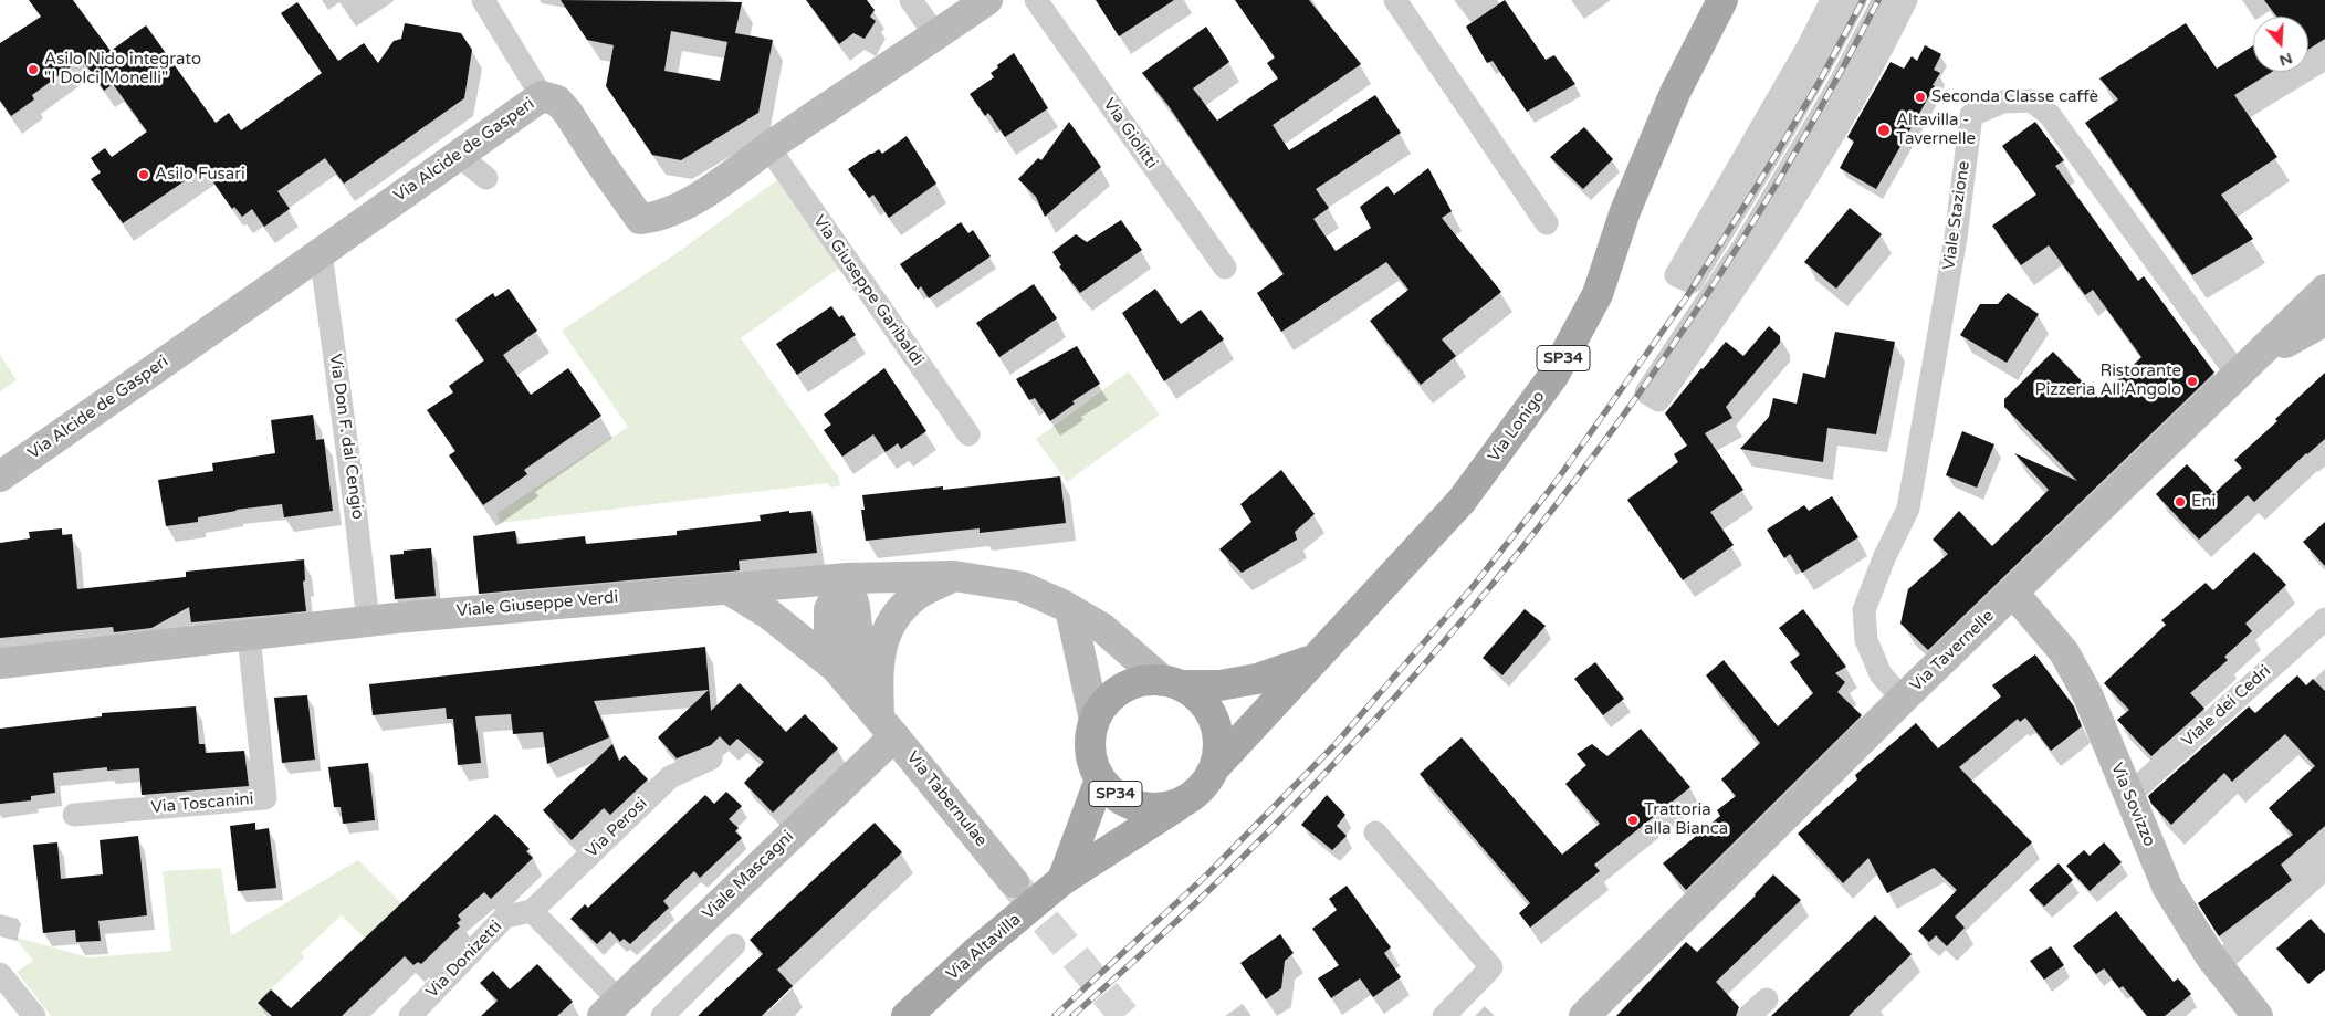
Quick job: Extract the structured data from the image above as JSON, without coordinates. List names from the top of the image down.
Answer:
{
  "streets": {
    "main road": ["SP34", "Via Lonigo", "Via Altavilla"],
    "street": [
      "Via Giolitti",
      "Via Alcide de Gasperi",
      "Viale Stazione",
      "Via Giuseppe Garibaldi",
      "Via Don F. dal Cengio",
      "Viale Giuseppe Verdi",
      "Via Tavernelle",
      "Viale dei Cedri",
      "Via Tabernulae",
      "Via Toscanini",
      "Via Sovizzo",
      "Via Perosi",
      "Viale Mascagni",
      "Via Donizetti"
    ]
  },
  "crossings": [
    ["Via Alcide de Gasperi", "Via Giuseppe Garibaldi"],
    ["Via Alcide de Gasperi", "Via Don F. dal Cengio"],
    ["Viale Stazione", "Via Tavernelle"],
    ["SP34", "Via Lonigo"],
    ["SP34", "Viale Giuseppe Verdi"],
    ["SP34", "Via Altavilla"],
    ["Via Lonigo", "Viale Giuseppe Verdi"],
    ["Via Lonigo", "Via Altavilla"],
    ["Via Don F. dal Cengio", "Viale Giuseppe Verdi"],
    ["Viale Giuseppe Verdi", "Via Tabernulae"],
    ["Viale Giuseppe Verdi", "Via Toscanini"],
    ["Viale Giuseppe Verdi", "Via Altavilla"],
    ["Via Tavernelle", "Via Sovizzo"],
    ["Viale dei Cedri", "Via Sovizzo"],
    ["Via Tabernulae", "Viale Mascagni"],
    ["Via Perosi", "Via Donizetti"]
  ],
  "places": [
    "Asilo Nido integrato \"I Dolci Monelli\"",
    "Seconda Classe caffè",
    "Altavilla - Tavernelle",
    "Asilo Fusari",
    "Ristorante Pizzeria All'Angolo",
    "Eni",
    "Trattoria alla Bianca"
  ],
  "north": "bottom"
}
